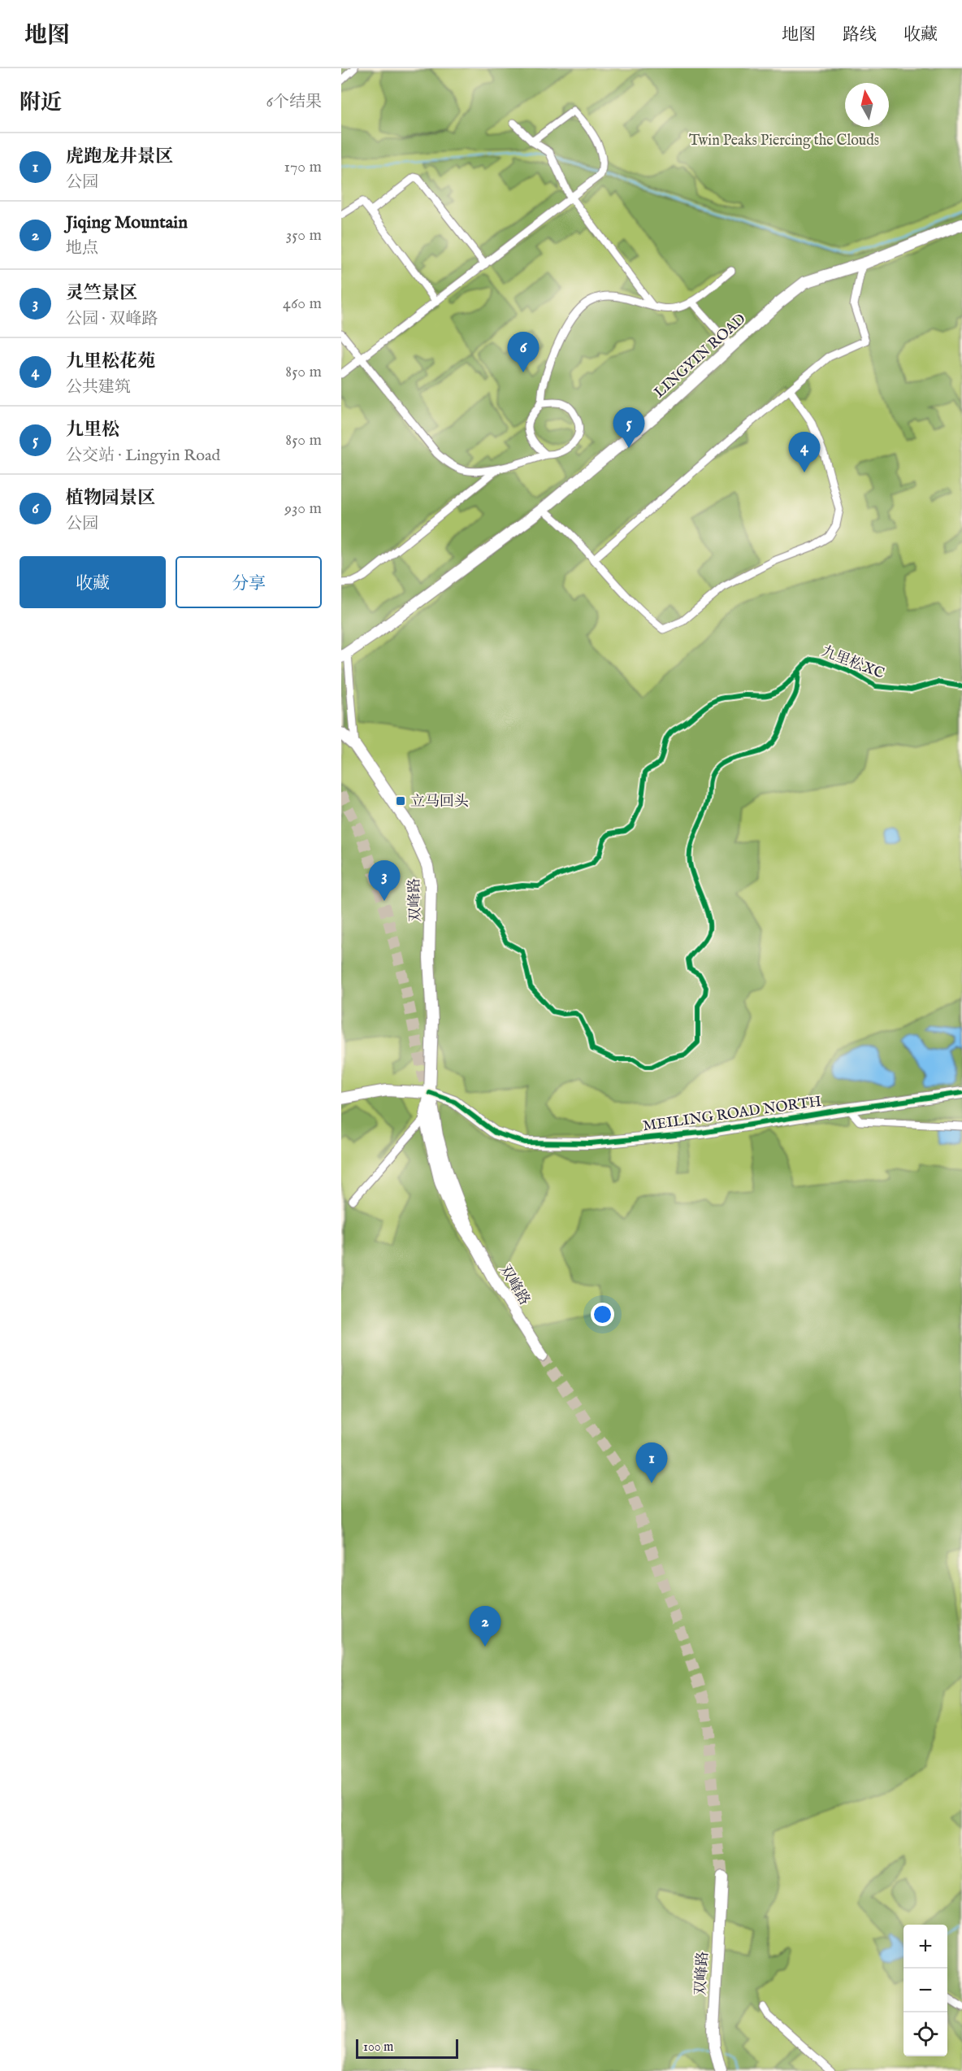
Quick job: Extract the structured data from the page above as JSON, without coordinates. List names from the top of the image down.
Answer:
{
  "streets": {
    "main road": ["LINGYIN ROAD", "双峰路", "MEILING ROAD NORTH"],
    "cycle path": ["九里松XC"]
  },
  "crossings": [
    ["双峰路", "MEILING ROAD NORTH"]
  ],
  "parks": ["Twin Peaks Piercing the Clouds"],
  "places": {
    "transit": ["立马回头"]
  },
  "scale_bar": "100 m",
  "north": "top",
  "page": {
    "header": "地图",
    "nav": ["地图", "路线", "收藏"],
    "heading": ["附近", "6个结果"],
    "list": [
      {
        "mark": "1",
        "name": "虎跑龙井景区",
        "note": "公园",
        "value": "170 m"
      },
      {
        "mark": "2",
        "name": "Jiqing Mountain",
        "note": "地点",
        "value": "350 m"
      },
      {
        "mark": "3",
        "name": "灵竺景区",
        "note": "公园 · 双峰路",
        "value": "460 m"
      },
      {
        "mark": "4",
        "name": "九里松花苑",
        "note": "公共建筑",
        "value": "850 m"
      },
      {
        "mark": "5",
        "name": "九里松",
        "note": "公交站 · Lingyin Road",
        "value": "850 m"
      },
      {
        "mark": "6",
        "name": "植物园景区",
        "note": "公园",
        "value": "930 m"
      }
    ],
    "pins": [
      "6",
      "5",
      "4",
      "3",
      "1",
      "2"
    ],
    "buttons": ["收藏", "分享"],
    "map_buttons": ["+", "−"],
    "scale": "100 m"
  }
}
